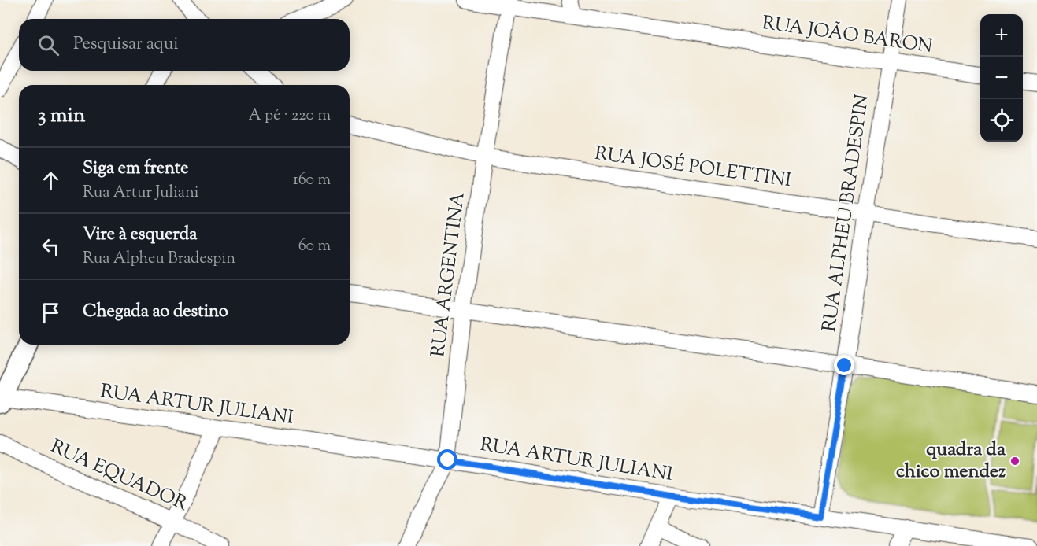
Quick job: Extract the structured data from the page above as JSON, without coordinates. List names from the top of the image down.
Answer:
{
  "streets": {
    "street": [
      "RUA JOÃO BARON",
      "RUA JOSÉ POLETTINI",
      "RUA ALPHEU BRADESPIN",
      "RUA ARGENTINA",
      "RUA ARTUR JULIANI",
      "RUA EQUADOR"
    ]
  },
  "crossings": [
    ["RUA JOÃO BARON", "RUA ALPHEU BRADESPIN"],
    ["RUA JOÃO BARON", "RUA ARGENTINA"],
    ["RUA JOSÉ POLETTINI", "RUA ALPHEU BRADESPIN"],
    ["RUA JOSÉ POLETTINI", "RUA ARGENTINA"],
    ["RUA ALPHEU BRADESPIN", "RUA ARTUR JULIANI"],
    ["RUA ARGENTINA", "RUA ARTUR JULIANI"]
  ],
  "places": ["quadra da chico mendez"],
  "page": {
    "map_buttons": ["+", "−"],
    "search": "Pesquisar aqui",
    "heading": ["3 min", "A pé · 220 m"],
    "list": [
      ["Siga em frente", "Rua Artur Juliani", "160 m"],
      ["Vire à esquerda", "Rua Alpheu Bradespin", "60 m"],
      "Chegada ao destino"
    ]
  }
}
